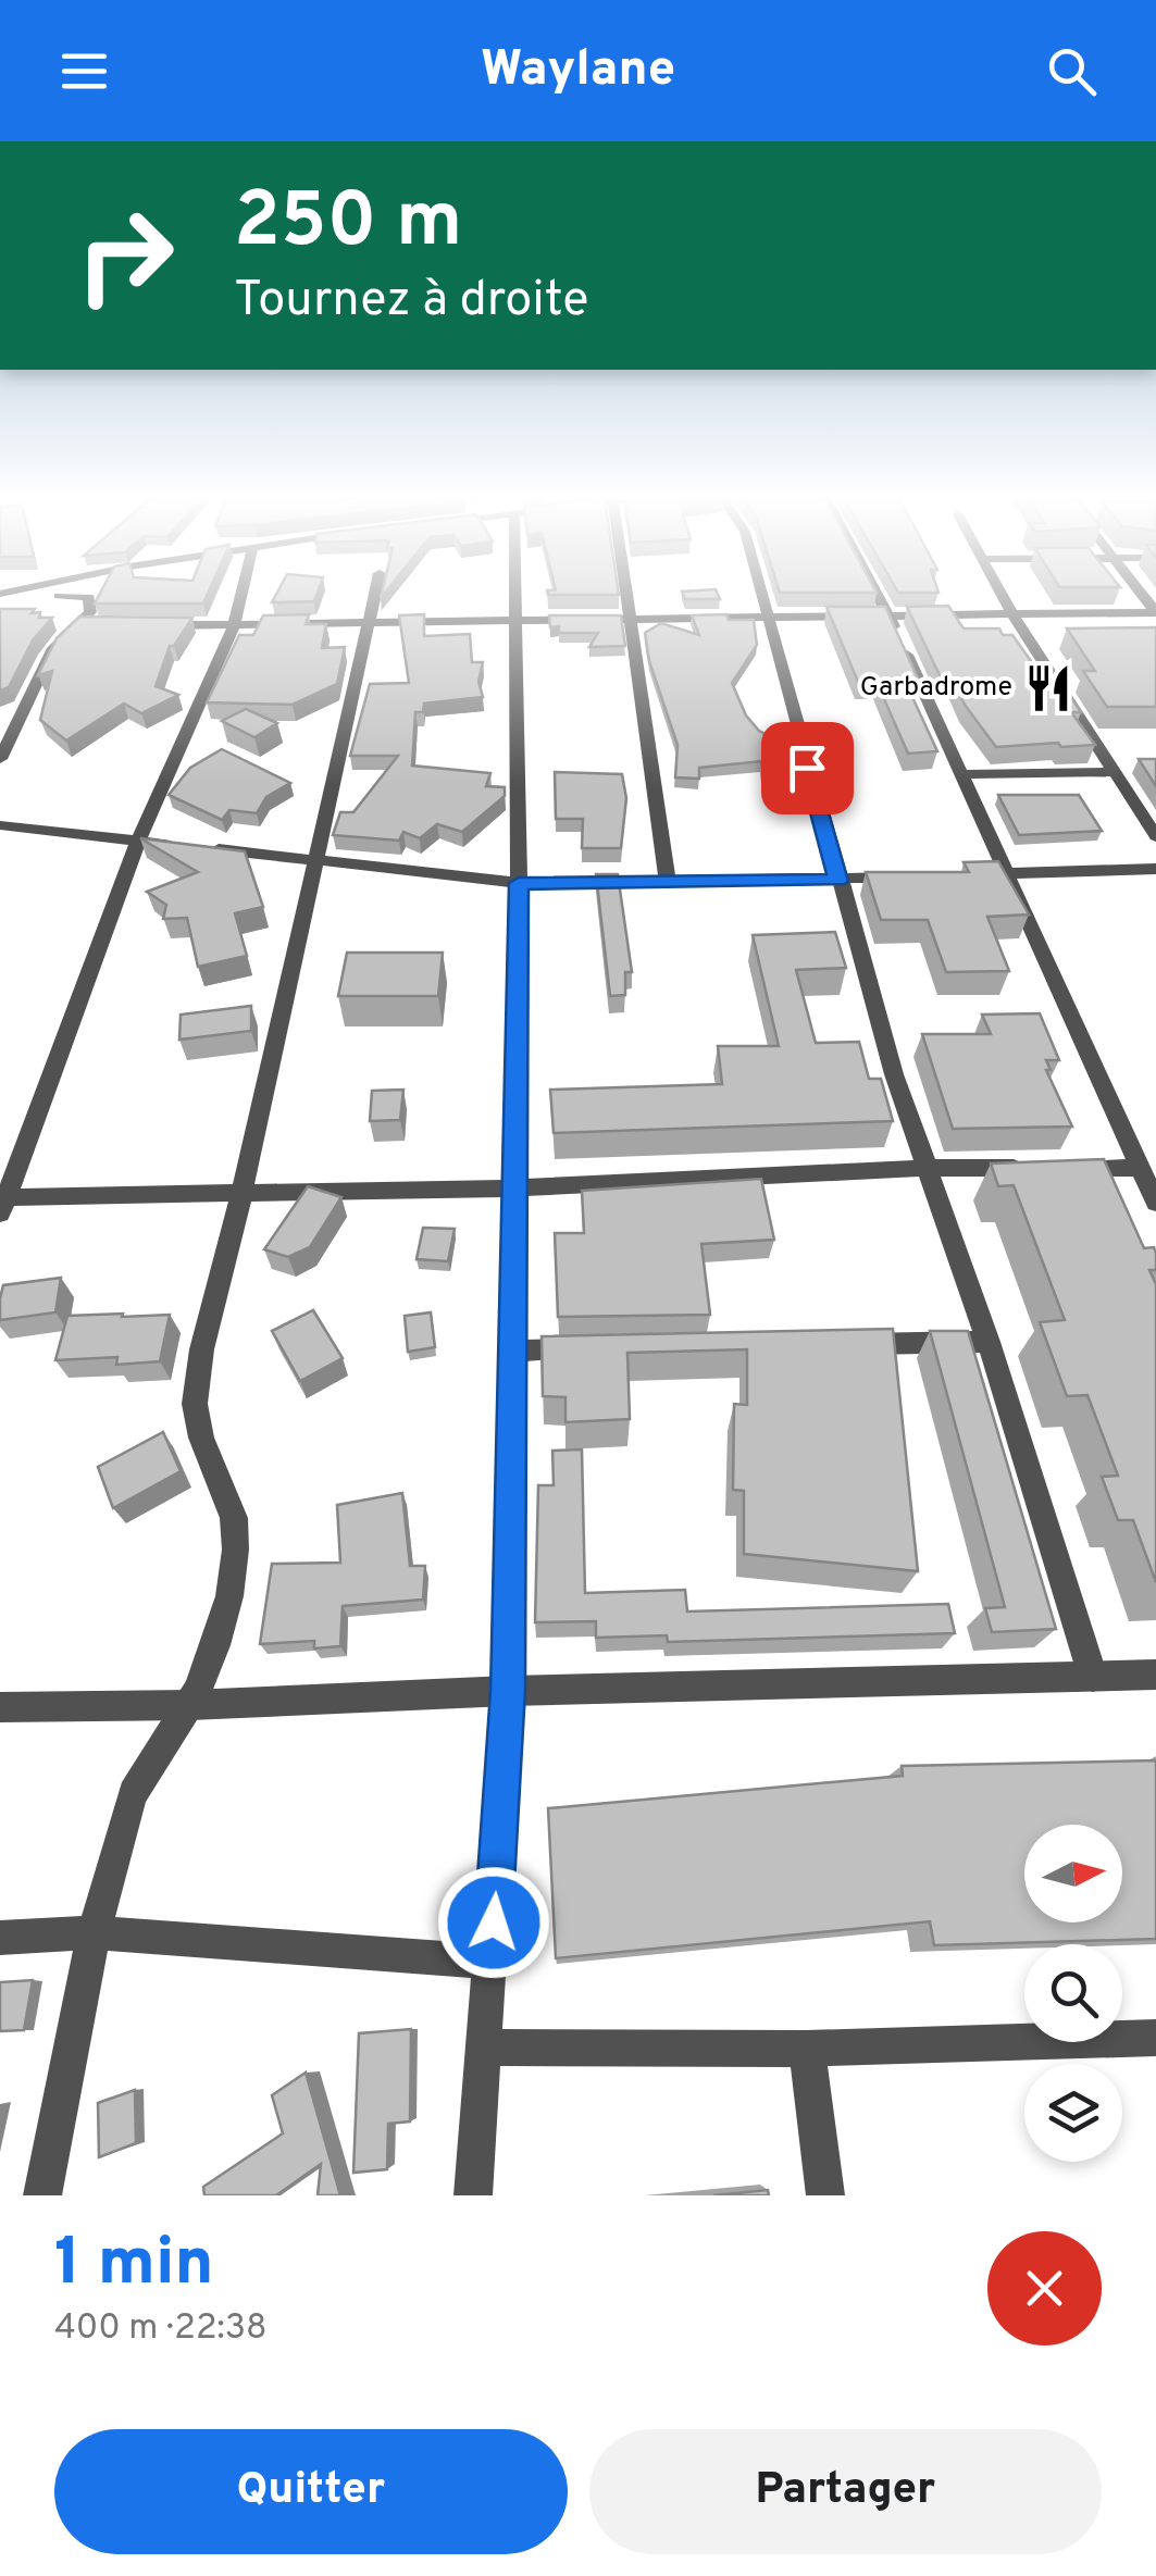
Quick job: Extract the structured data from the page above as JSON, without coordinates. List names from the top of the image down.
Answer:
{
  "places": {
    "restaurant": ["Garbadrome"]
  },
  "north": "right",
  "page": {
    "header": "Waylane",
    "turn": ["250 m", "Tournez à droite"],
    "heading": ["1 min", "400 m · 22:38"],
    "buttons": ["Quitter", "Partager"]
  }
}
